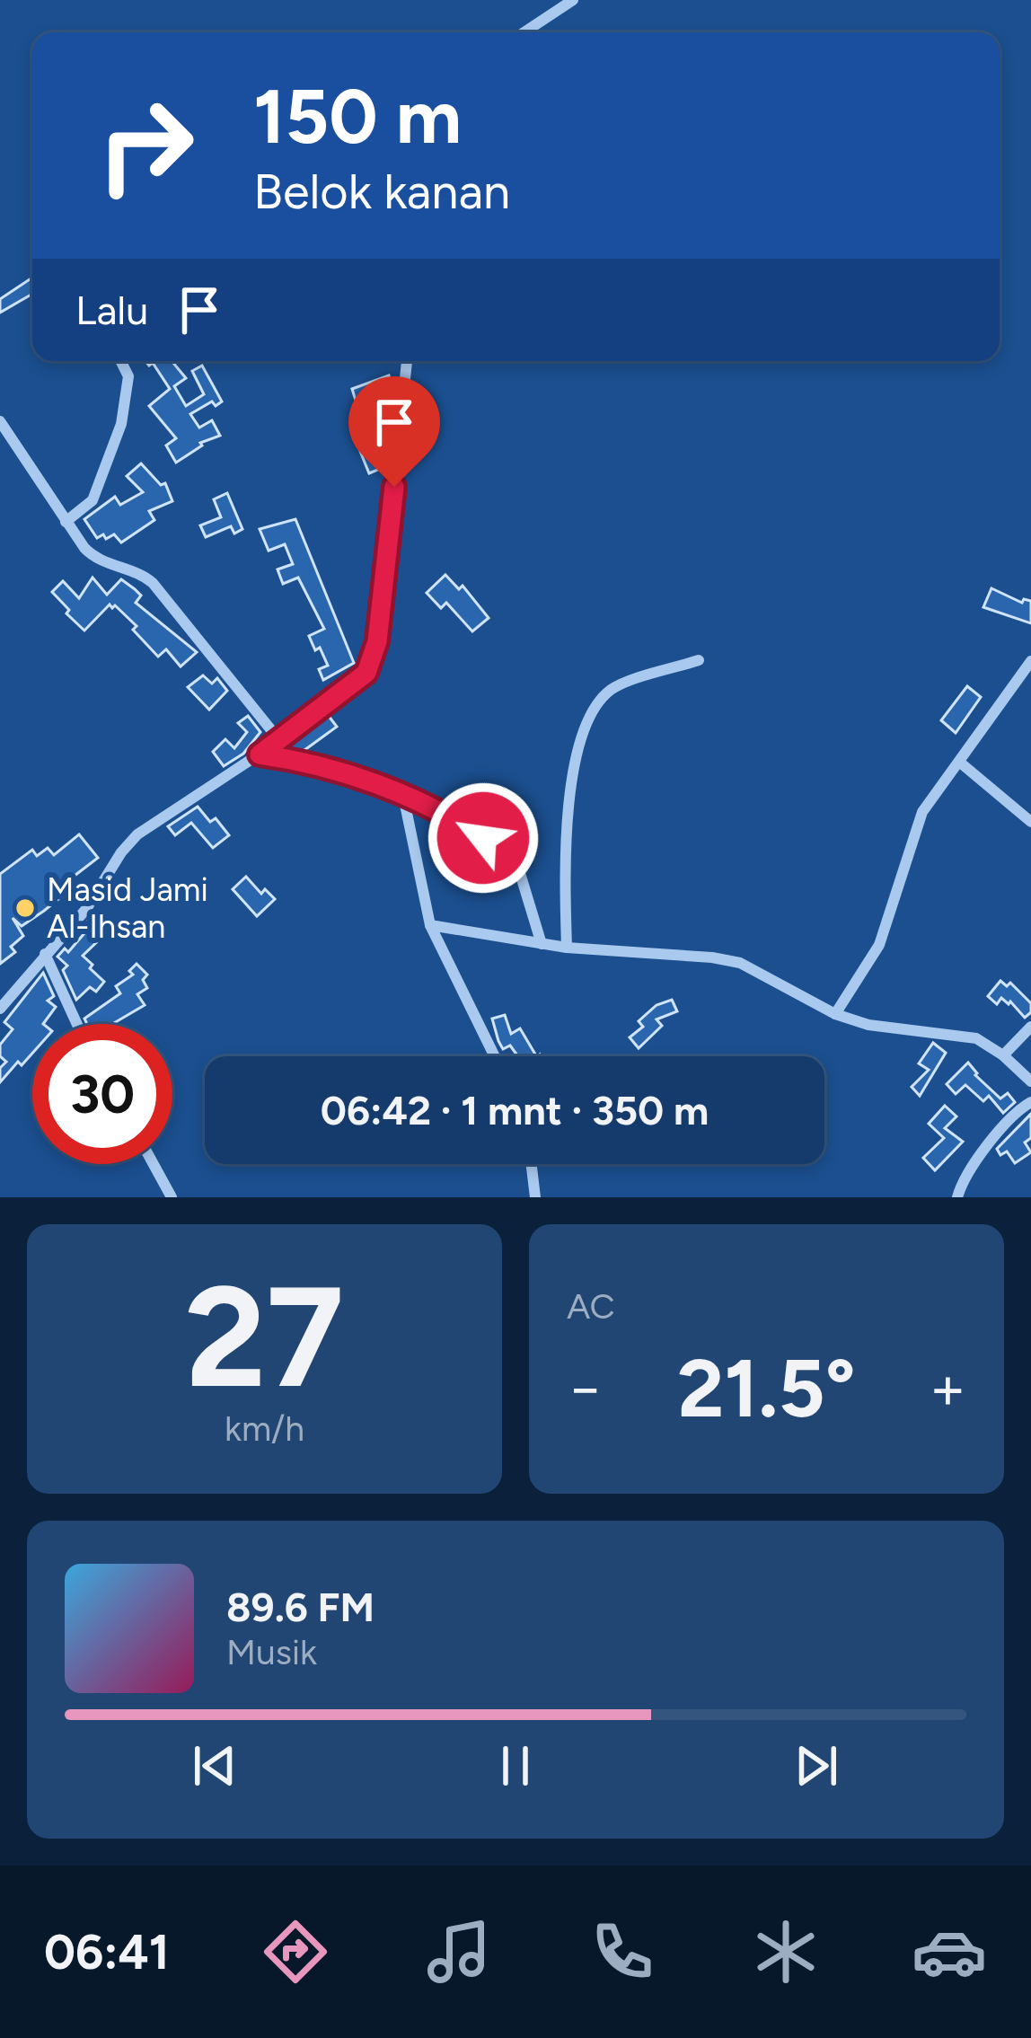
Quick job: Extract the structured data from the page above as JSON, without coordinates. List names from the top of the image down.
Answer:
{
  "places": ["Masid Jami Al-Ihsan"],
  "page": {
    "turn": ["150 m", "Belok kanan"],
    "then": "Lalu",
    "limit": "30",
    "trip": "06:42 · 1 mnt · 350 m",
    "tile": [
      ["27", "km/h"],
      "AC"
    ],
    "heat": ["−", "21.5°", "+"],
    "song": ["89.6 FM", "Musik"],
    "tabs": "06:41"
  }
}
